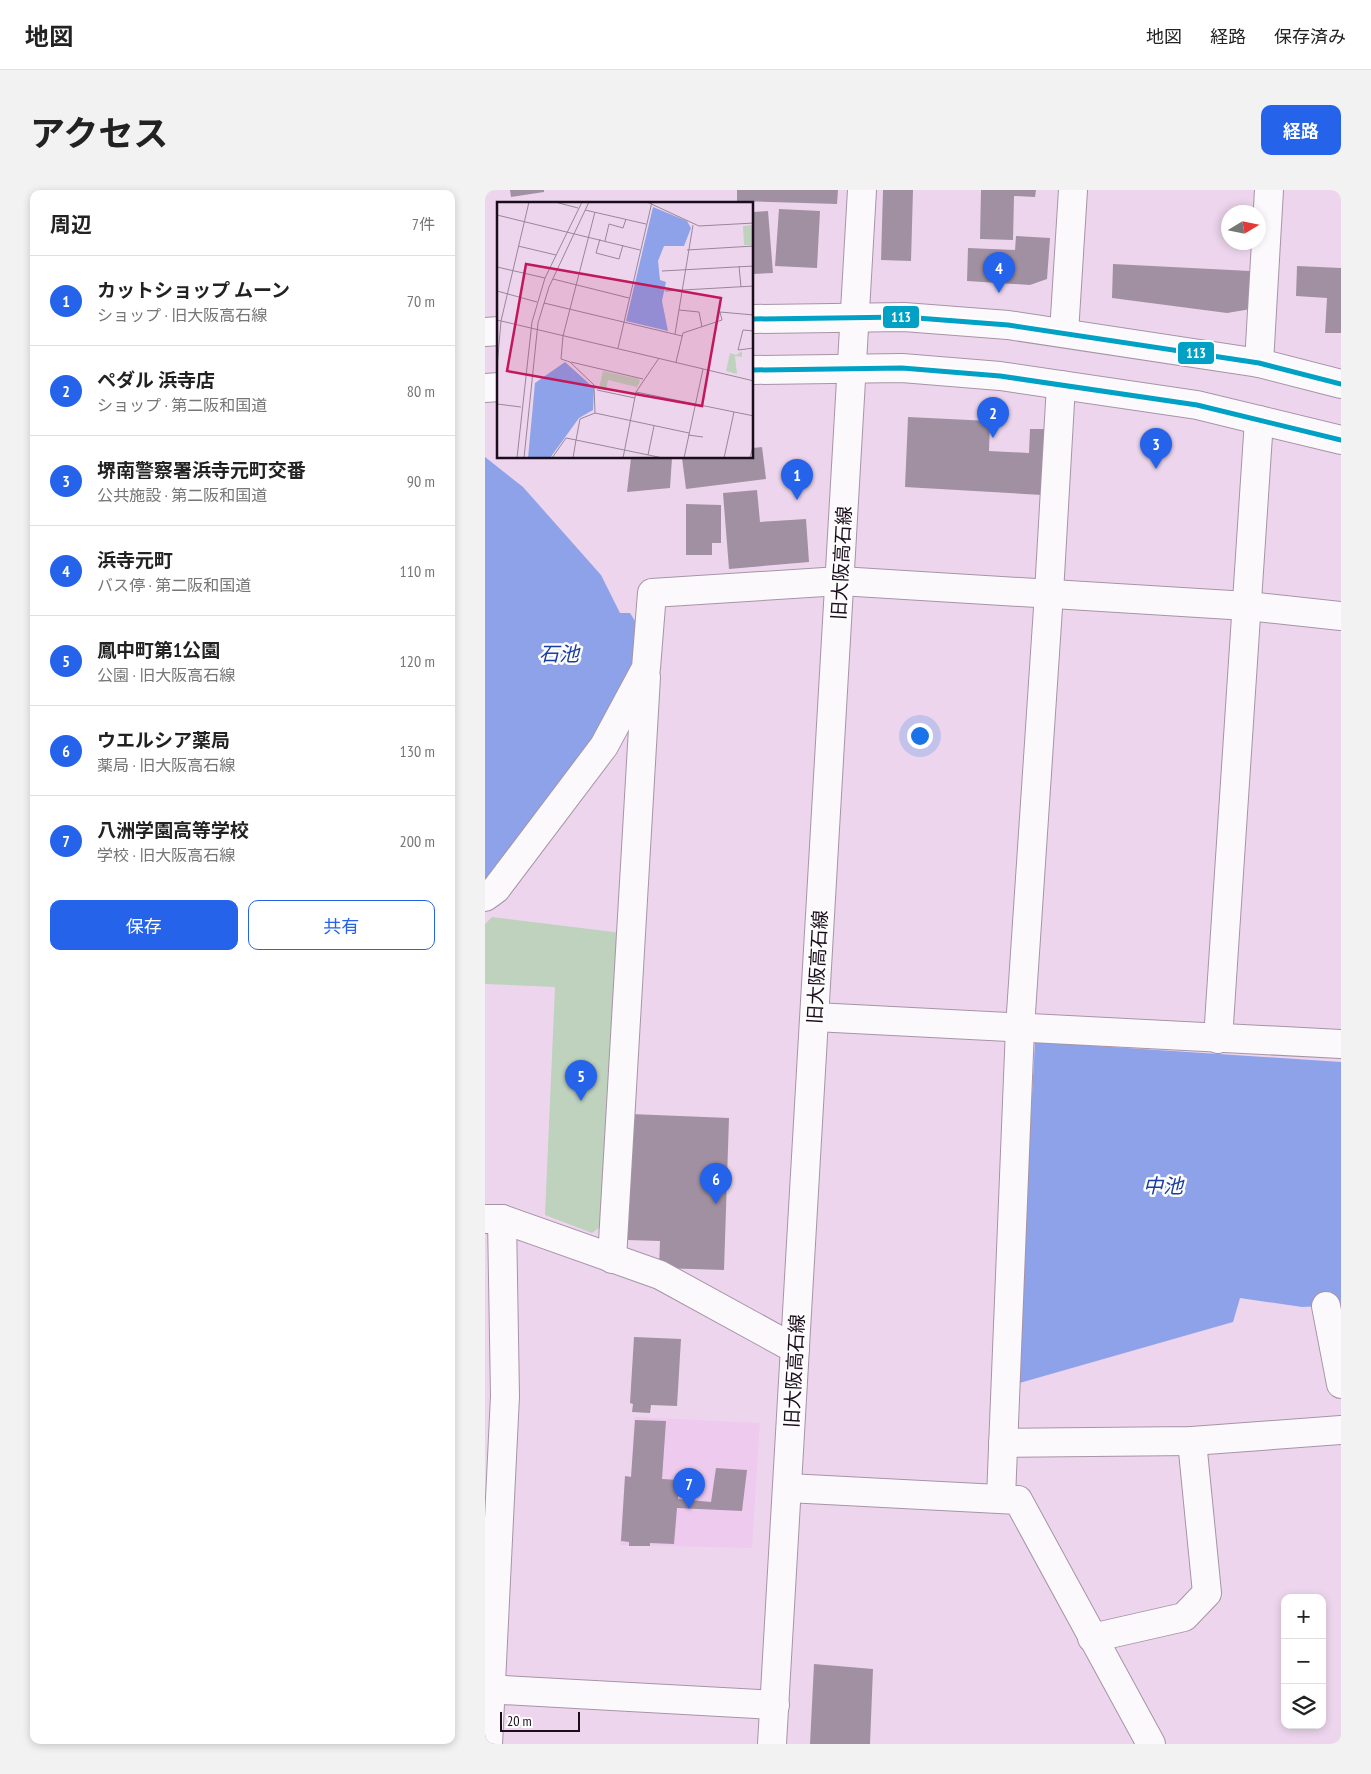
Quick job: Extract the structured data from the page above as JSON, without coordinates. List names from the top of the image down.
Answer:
{
  "streets": {
    "main road": ["旧大阪高石線"]
  },
  "water": ["石池", "中池"],
  "lines": ["transit line 113"],
  "scale_bar": "20 m",
  "north": "right",
  "page": {
    "header": "地図",
    "nav": ["地図", "経路", "保存済み"],
    "title": "アクセス",
    "buttons": [
      "経路",
      ["保存", "共有"]
    ],
    "heading": ["周辺", "7件"],
    "pins": [
      "4",
      "2",
      "3",
      "1",
      "5",
      "6",
      "7"
    ],
    "list": [
      {
        "mark": "1",
        "name": "カットショップ ムーン",
        "note": "ショップ · 旧大阪高石線",
        "value": "70 m"
      },
      {
        "mark": "2",
        "name": "ペダル 浜寺店",
        "note": "ショップ · 第二阪和国道",
        "value": "80 m"
      },
      {
        "mark": "3",
        "name": "堺南警察署浜寺元町交番",
        "note": "公共施設 · 第二阪和国道",
        "value": "90 m"
      },
      {
        "mark": "4",
        "name": "浜寺元町",
        "note": "バス停 · 第二阪和国道",
        "value": "110 m"
      },
      {
        "mark": "5",
        "name": "鳳中町第1公園",
        "note": "公園 · 旧大阪高石線",
        "value": "120 m"
      },
      {
        "mark": "6",
        "name": "ウエルシア薬局",
        "note": "薬局 · 旧大阪高石線",
        "value": "130 m"
      },
      {
        "mark": "7",
        "name": "八洲学園高等学校",
        "note": "学校 · 旧大阪高石線",
        "value": "200 m"
      }
    ],
    "map_buttons": ["+", "−"],
    "scale": "20 m"
  }
}
